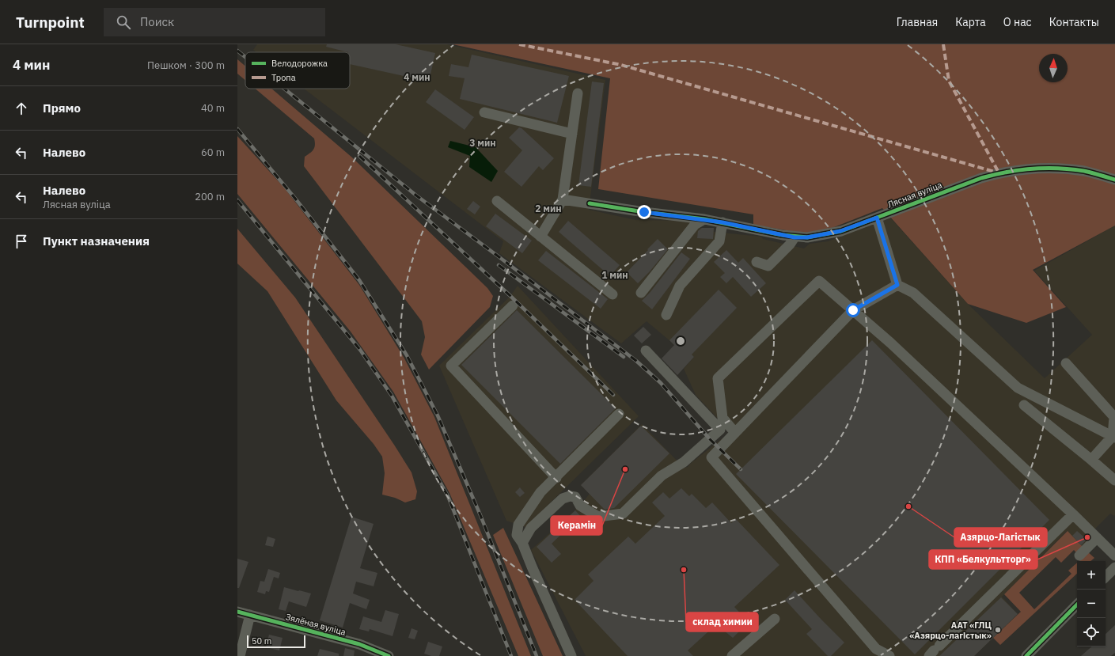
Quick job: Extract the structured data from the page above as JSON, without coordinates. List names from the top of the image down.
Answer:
{
  "streets": {
    "street": ["Лясная вуліца", "Зялёная вуліца"]
  },
  "places": [
    "Керамін",
    "Азярцо-Лагістык",
    "КПП «Белкультторг»",
    "склад химии",
    "ААТ «ГЛЦ «Азярцо-лагістык»"
  ],
  "legend": ["Велодорожка", "Тропа"],
  "scale_bar": "50 m",
  "north": "top",
  "page": {
    "header": "Turnpoint",
    "search": "Поиск",
    "nav": [
      "Главная",
      "Карта",
      "О нас",
      "Контакты"
    ],
    "heading": ["4 мин", "Пешком · 300 m"],
    "list": [
      ["Прямо", "40 m"],
      ["Налево", "60 m"],
      ["Налево", "Лясная вуліца", "200 m"],
      "Пункт назначения"
    ],
    "map_buttons": ["+", "−"],
    "scale": "50 m"
  },
  "rings": [
    "4 мин",
    "3 мин",
    "2 мин",
    "1 мин"
  ]
}
